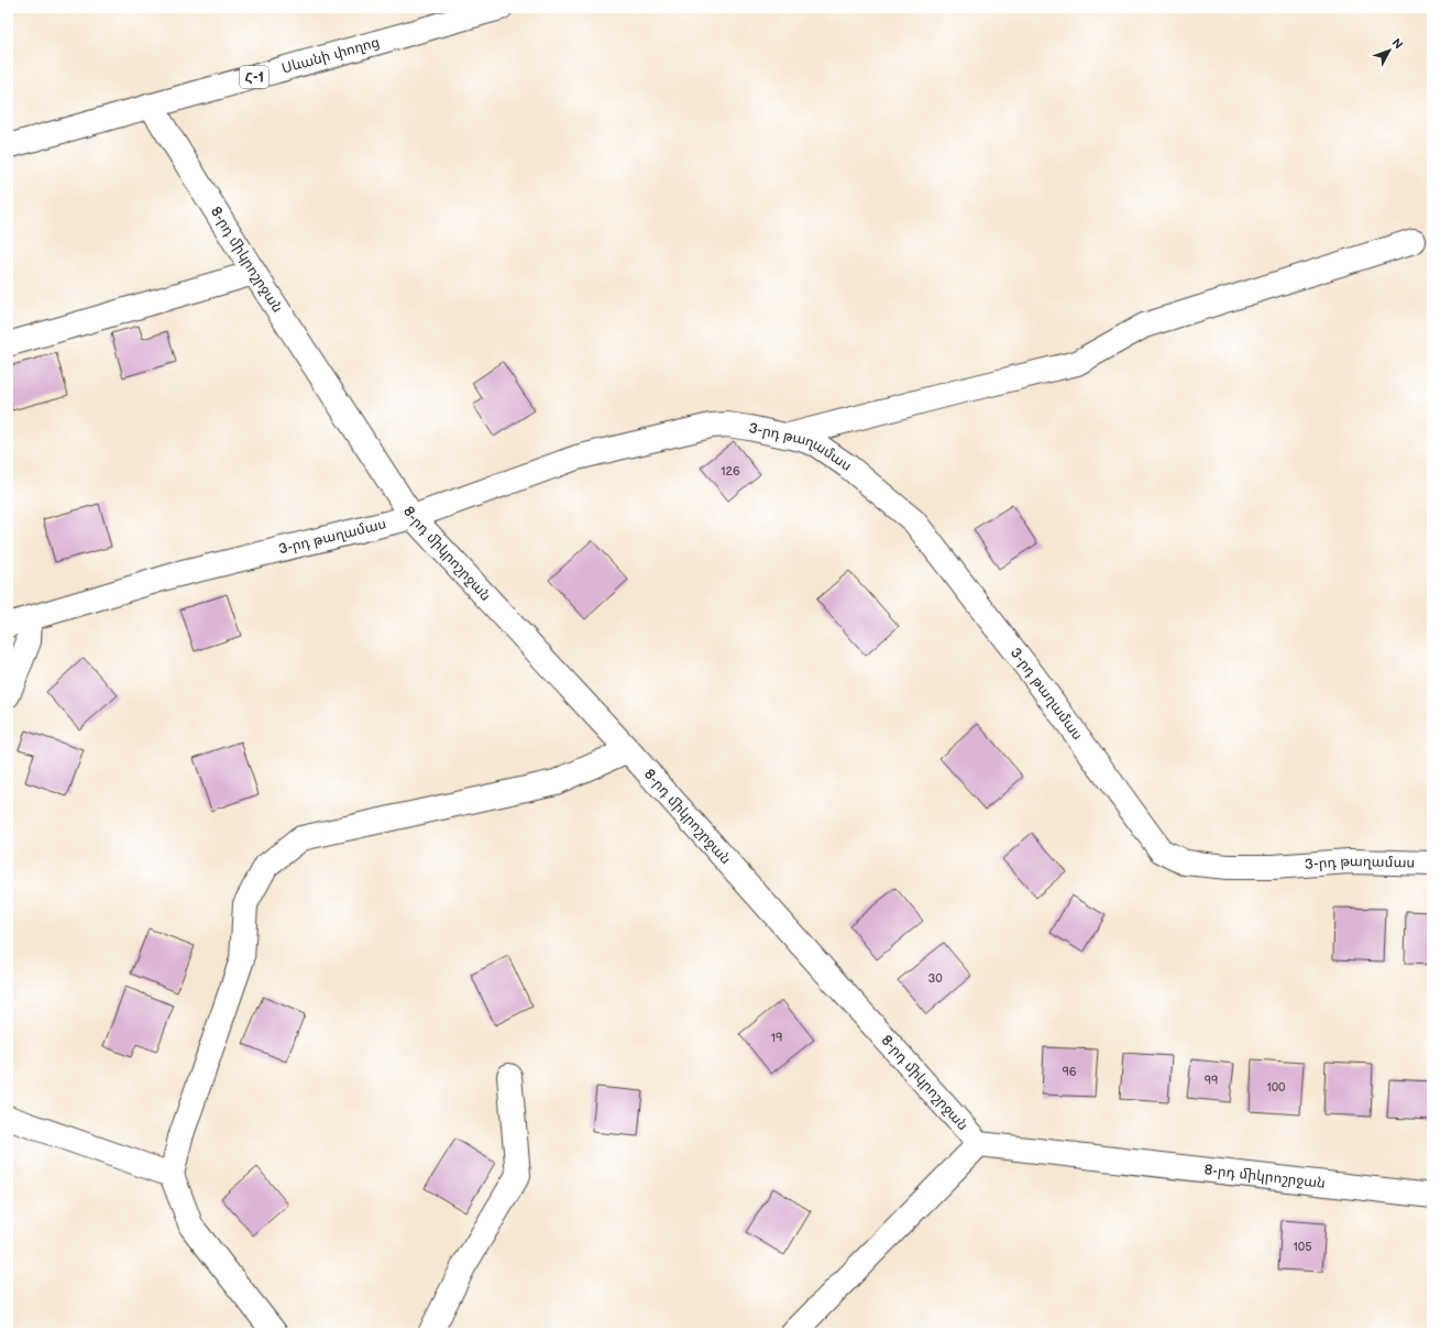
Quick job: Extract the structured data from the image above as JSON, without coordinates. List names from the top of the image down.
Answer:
{
  "streets": {
    "street": [
      "Սևանի փողոց",
      "Հ-1",
      "8-րդ միկրոշրջան",
      "3-րդ թաղամաս"
    ]
  },
  "crossings": [
    ["Սևանի փողոց", "8-րդ միկրոշրջան"],
    ["8-րդ միկրոշրջան", "3-րդ թաղամաս"]
  ],
  "house_numbers": [
    "126",
    "30",
    "19",
    "96",
    "99",
    "100",
    "105"
  ],
  "north": "top right"
}
